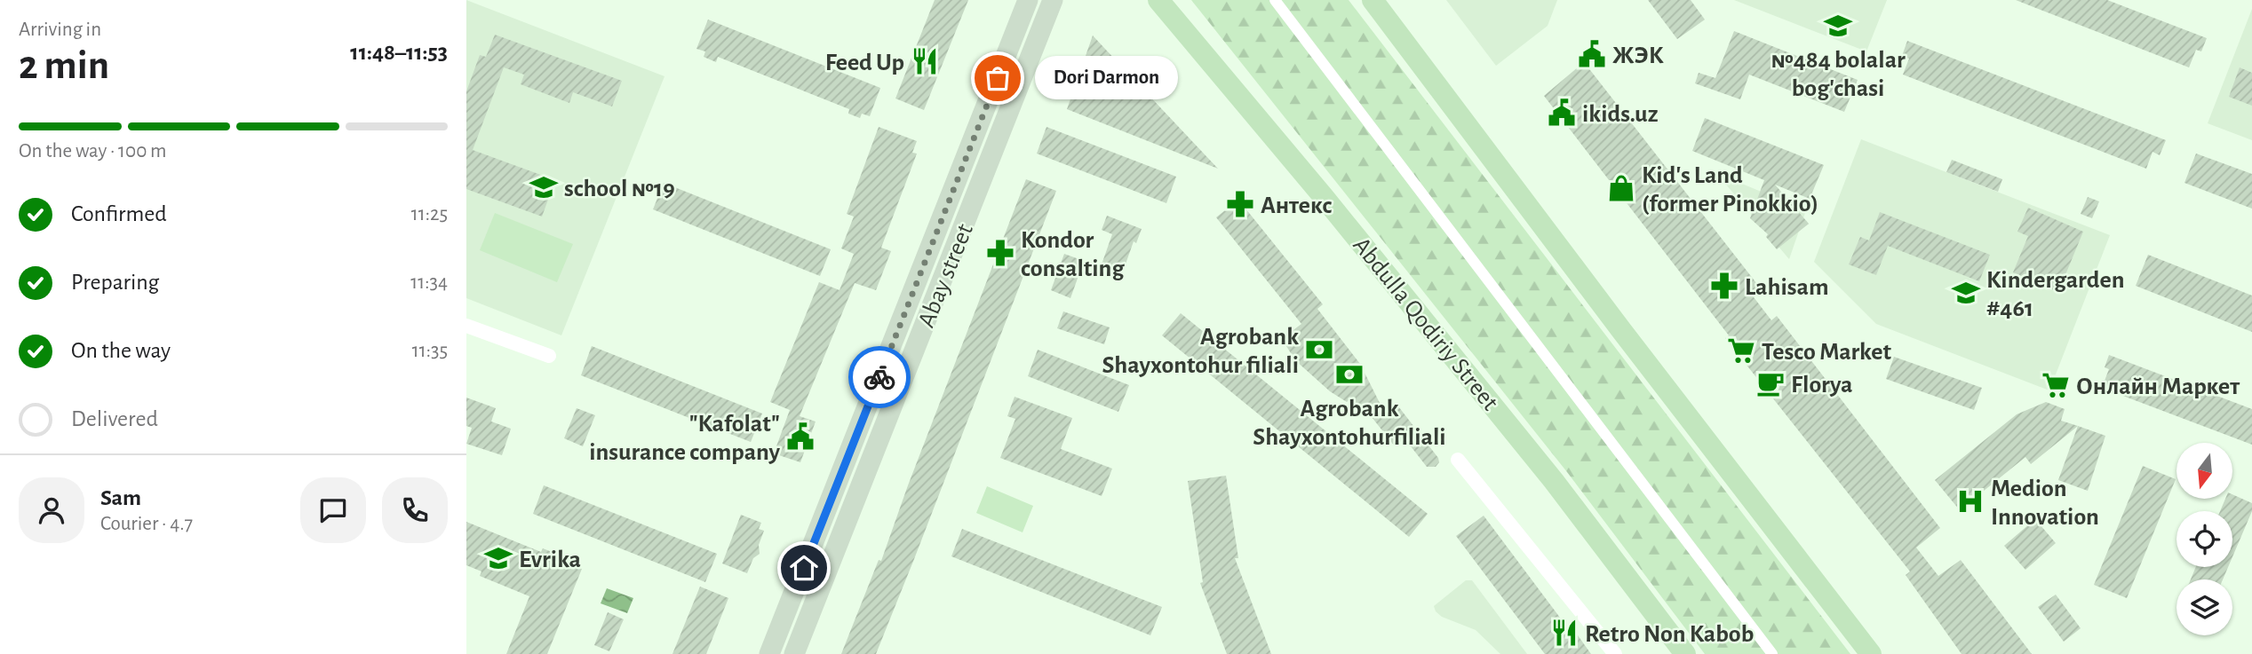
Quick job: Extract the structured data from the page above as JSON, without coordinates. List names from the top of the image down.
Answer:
{
  "streets": {
    "main road": ["Abay street", "Abdulla Qodiriy Street"]
  },
  "places": {
    "school or university": [
      "№484 bolalar bog'chasi",
      "school №19",
      "Kindergarden #461",
      "Evrika"
    ],
    "public building": ["ЖЭК", "ikids.uz", "\"Kafolat\" insurance company"],
    "restaurant": ["Feed Up", "Retro Non Kabob"],
    "other": ["Dori Darmon"],
    "shop": ["Kid's Land (former Pinokkio)"],
    "pharmacy": ["Антекс", "Kondor consalting", "Lahisam"],
    "bank": ["Agrobank Shayxontohur filiali", "Agrobank Shayxontohurfiliali"],
    "supermarket": ["Tesco Market", "Онлайн Маркет"],
    "cafe": ["Florya"],
    "hospital": ["Medion Innovation"]
  },
  "north": "bottom",
  "page": {
    "heading": ["2 min", "Arriving in", "11:48–11:53"],
    "panel": ["Sam", "Courier · 4.7"],
    "bubble": "Dori Darmon",
    "bar": "On the way · 100 m",
    "list": [
      ["Confirmed", "11:25"],
      ["Preparing", "11:34"],
      ["On the way", "11:35"],
      "Delivered"
    ]
  }
}
